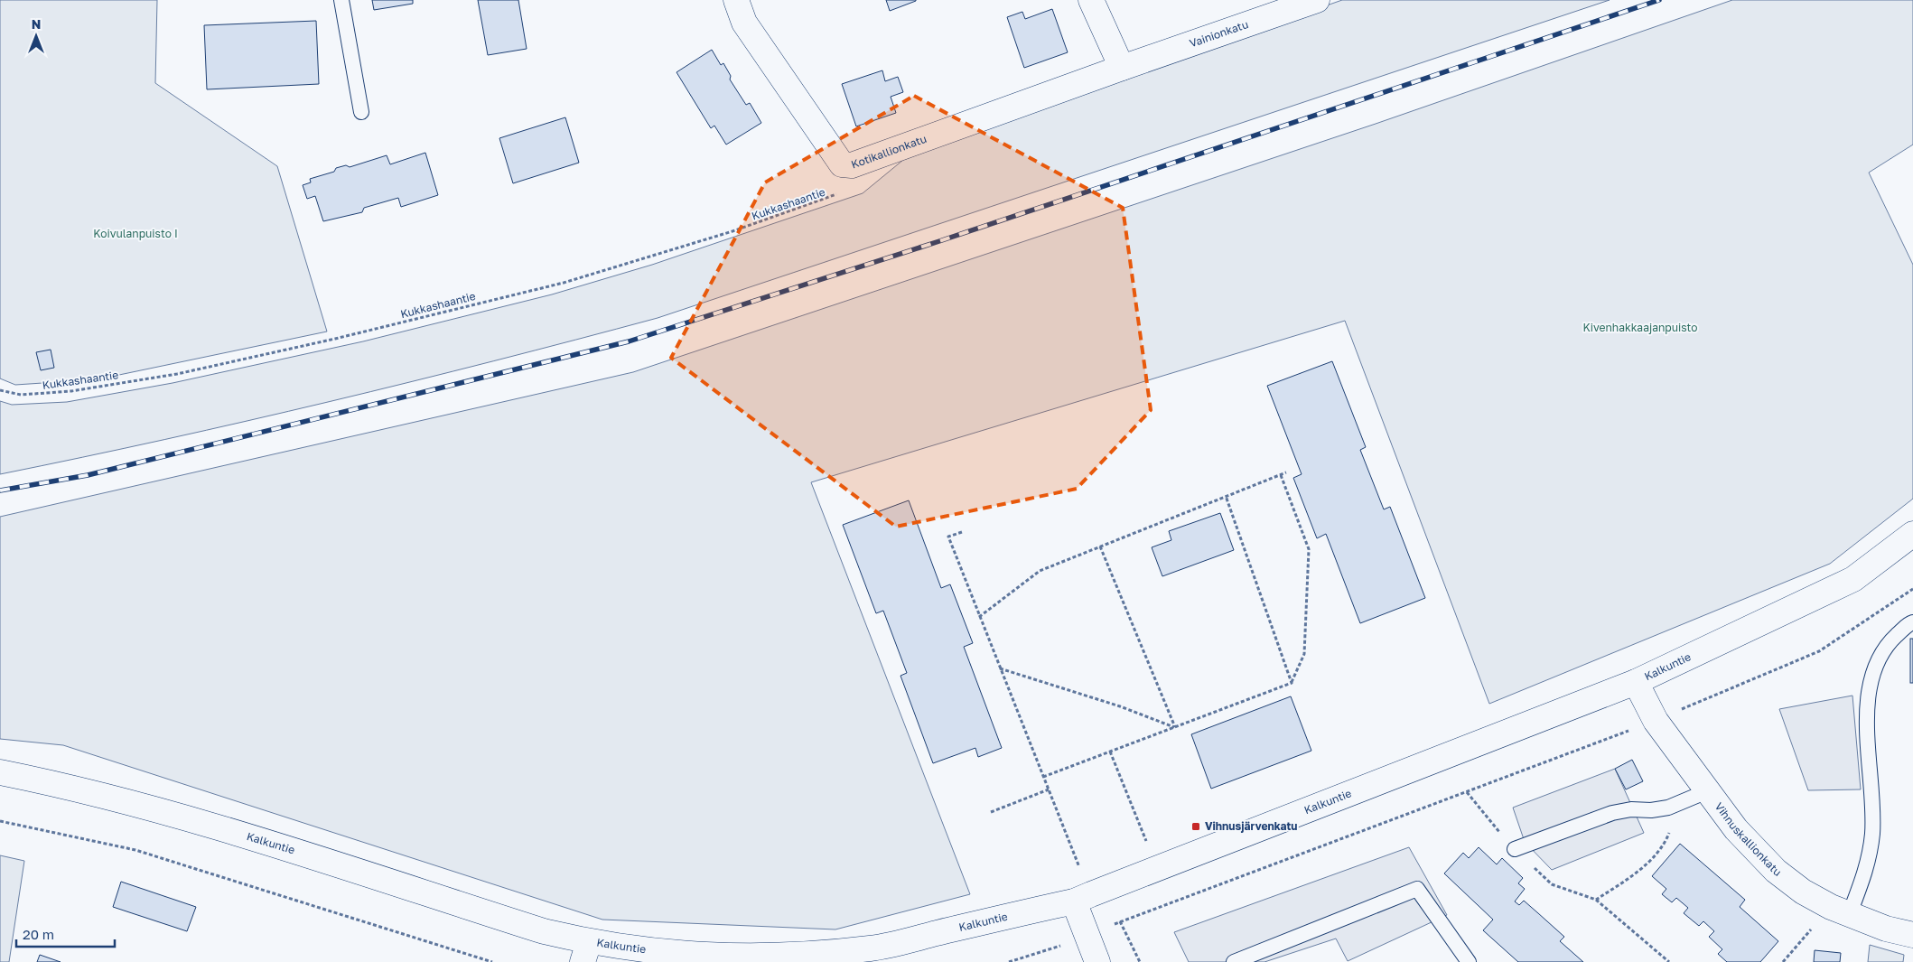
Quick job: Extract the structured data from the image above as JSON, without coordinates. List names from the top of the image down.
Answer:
{
  "streets": {
    "street": [
      "Vainionkatu",
      "Kotikallionkatu",
      "Kalkuntie",
      "Vihnuskallionkatu"
    ],
    "path": ["Kukkashaantie"]
  },
  "crossings": [
    ["Vainionkatu", "Kotikallionkatu"],
    ["Kotikallionkatu", "Kukkashaantie"],
    ["Kalkuntie", "Vihnuskallionkatu"]
  ],
  "parks": ["Koivulanpuisto I", "Kivenhakkaajanpuisto"],
  "places": {
    "transit": ["Vihnusjärvenkatu"]
  },
  "scale_bar": "20 m",
  "north": "top"
}
